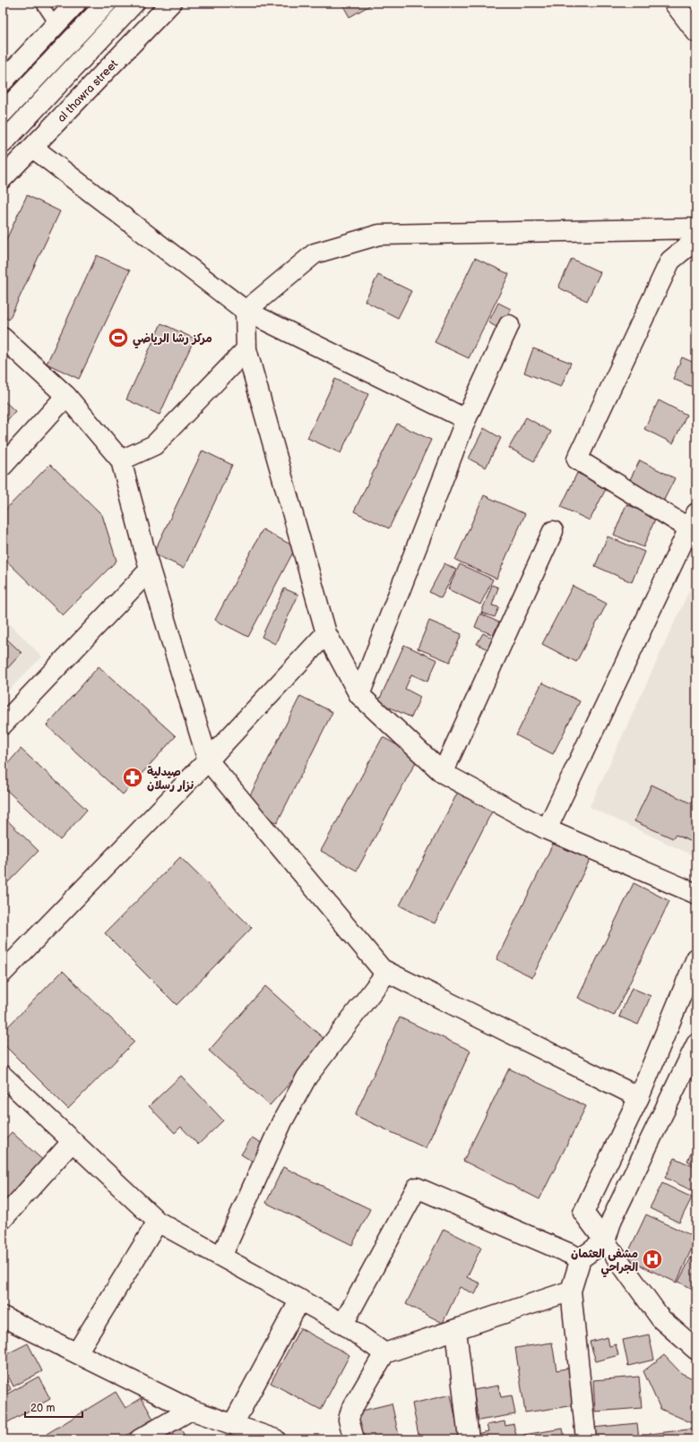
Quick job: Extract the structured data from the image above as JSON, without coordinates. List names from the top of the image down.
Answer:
{
  "streets": {
    "street": ["al thawra street"]
  },
  "places": {
    "sports": ["مركز رشا الرياضي"],
    "pharmacy": ["صيدلية نزار رسلان"],
    "hospital": ["مشفى العثمان الجراحي"]
  },
  "scale_bar": "20 m"
}
